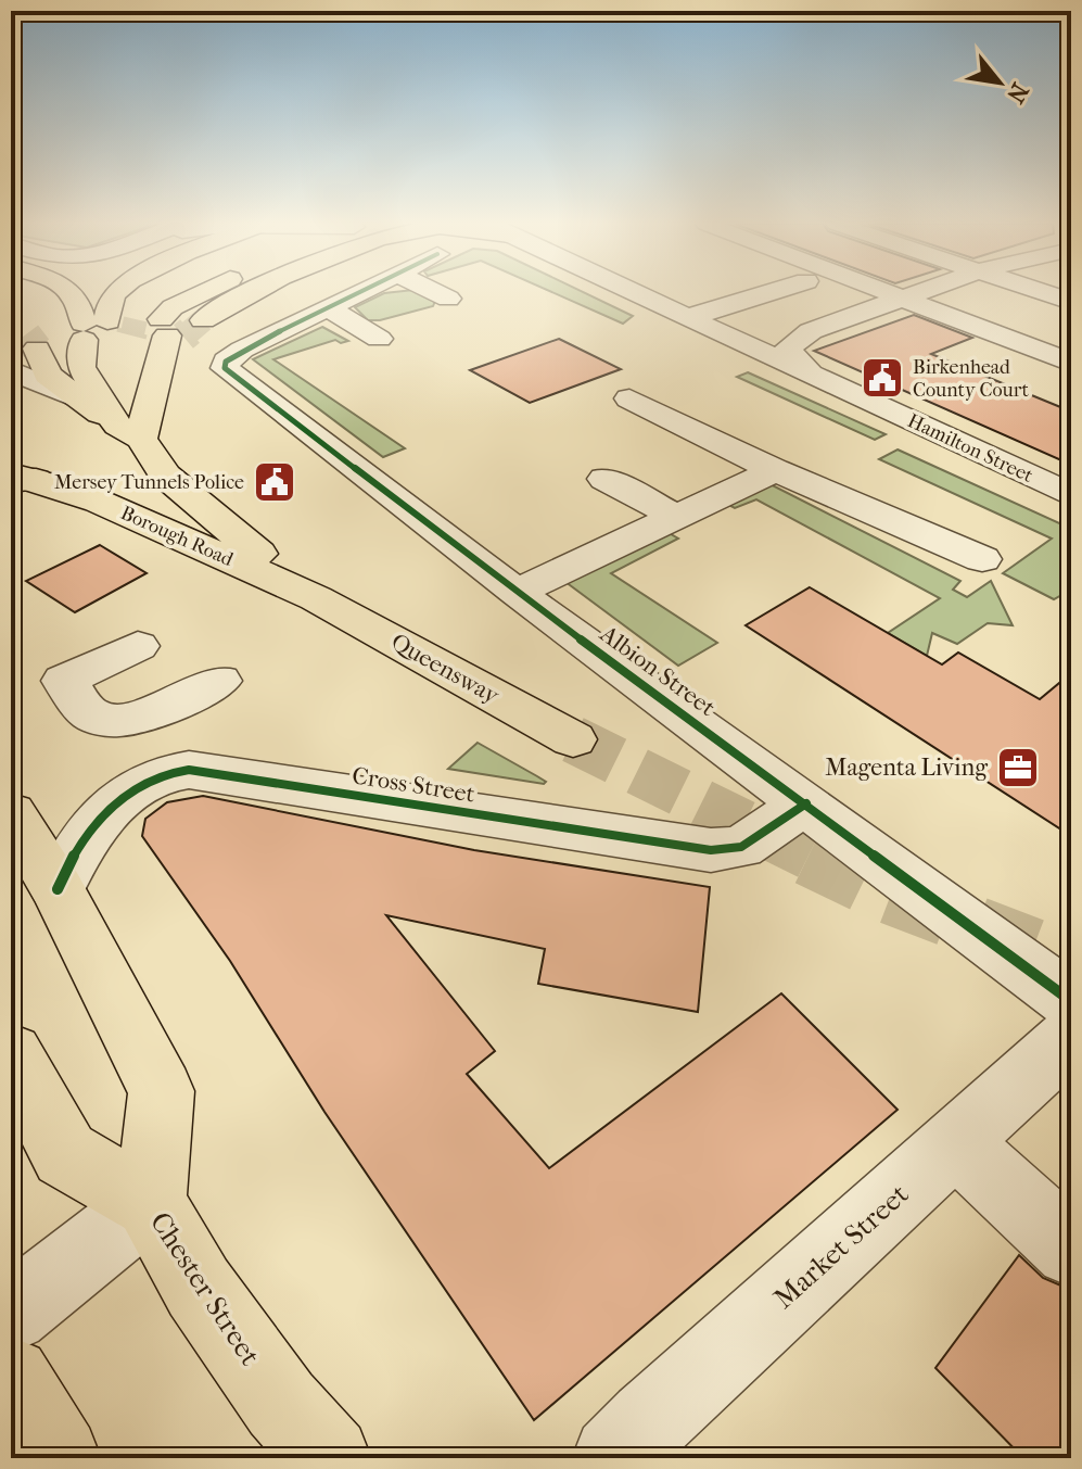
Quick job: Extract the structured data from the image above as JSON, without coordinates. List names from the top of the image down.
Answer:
{
  "streets": {
    "main road": ["Borough Road", "Queensway", "Chester Street"],
    "street": [
      "Hamilton Street",
      "Albion Street",
      "Cross Street",
      "Market Street"
    ]
  },
  "crossings": [
    ["Borough Road", "Queensway"],
    ["Albion Street", "Cross Street"]
  ],
  "places": {
    "public building": ["Birkenhead County Court", "Mersey Tunnels Police"],
    "office": ["Magenta Living"]
  },
  "north": "bottom right"
}
